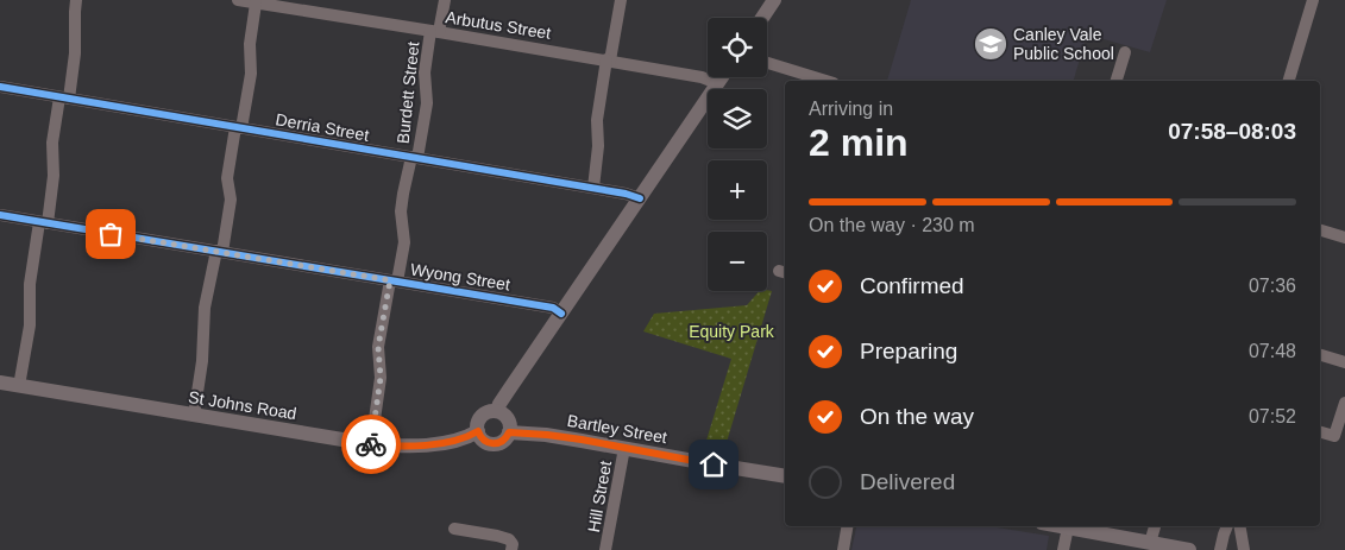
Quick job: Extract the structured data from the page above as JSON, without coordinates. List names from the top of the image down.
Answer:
{
  "streets": {
    "main road": ["St Johns Road", "Bartley Street"],
    "street": [
      "Arbutus Street",
      "Burdett Street",
      "Derria Street",
      "Wyong Street",
      "Hill Street"
    ]
  },
  "crossings": [
    ["Arbutus Street", "Burdett Street"],
    ["Burdett Street", "Derria Street"],
    ["Burdett Street", "Wyong Street"],
    ["Burdett Street", "St Johns Road"],
    ["St Johns Road", "Bartley Street"],
    ["Bartley Street", "Hill Street"]
  ],
  "parks": ["Equity Park"],
  "places": {
    "school or university": ["Canley Vale Public School"]
  },
  "page": {
    "map_buttons": ["+", "−"],
    "heading": ["2 min", "Arriving in", "07:58–08:03"],
    "bar": "On the way · 230 m",
    "list": [
      ["Confirmed", "07:36"],
      ["Preparing", "07:48"],
      ["On the way", "07:52"],
      "Delivered"
    ]
  }
}
